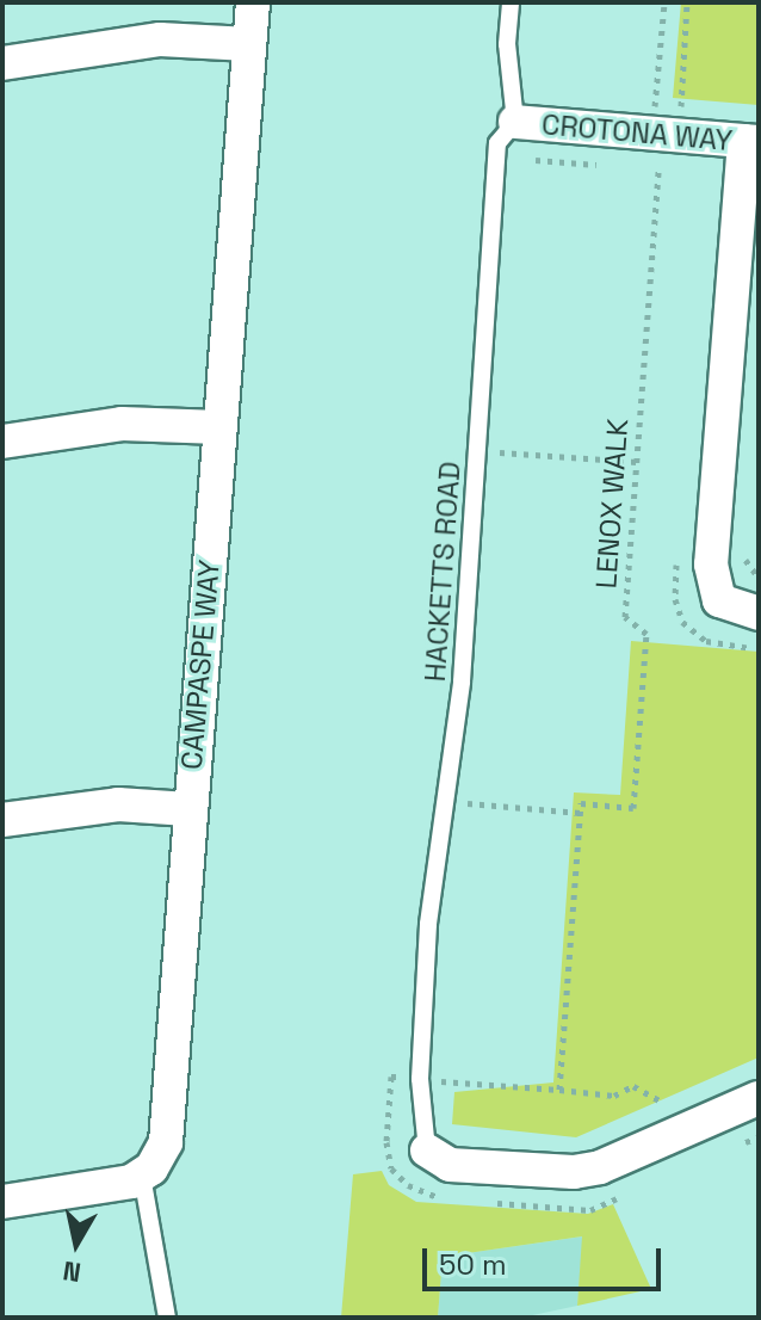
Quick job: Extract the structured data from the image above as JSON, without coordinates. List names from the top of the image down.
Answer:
{
  "streets": {
    "street": ["CROTONA WAY", "CAMPASPE WAY"],
    "lane": ["HACKETTS ROAD"],
    "path": ["LENOX WALK"]
  },
  "crossings": [
    ["CROTONA WAY", "HACKETTS ROAD"]
  ],
  "scale_bar": "50 m",
  "north": "bottom"
}
